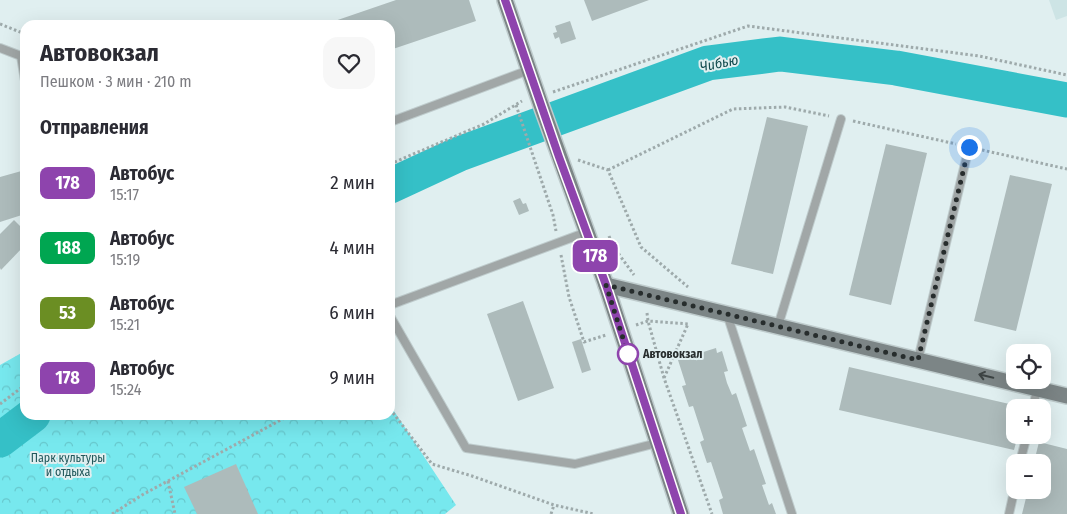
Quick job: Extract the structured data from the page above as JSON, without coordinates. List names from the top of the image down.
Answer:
{
  "water": ["Чибью"],
  "parks": ["Парк культуры и отдыха"],
  "places": ["Автовокзал"],
  "lines": ["bus line 178"],
  "page": {
    "on_map": "178",
    "heading": [
      ["Автовокзал", "Пешком · 3 мин · 210 m"],
      "Отправления"
    ],
    "list": [
      {
        "mark": "178",
        "name": "Автобус",
        "note": "15:17",
        "value": "2 мин"
      },
      {
        "mark": "188",
        "name": "Автобус",
        "note": "15:19",
        "value": "4 мин"
      },
      {
        "mark": "53",
        "name": "Автобус",
        "note": "15:21",
        "value": "6 мин"
      },
      {
        "mark": "178",
        "name": "Автобус",
        "note": "15:24",
        "value": "9 мин"
      }
    ],
    "map_buttons": ["+", "−"]
  }
}
